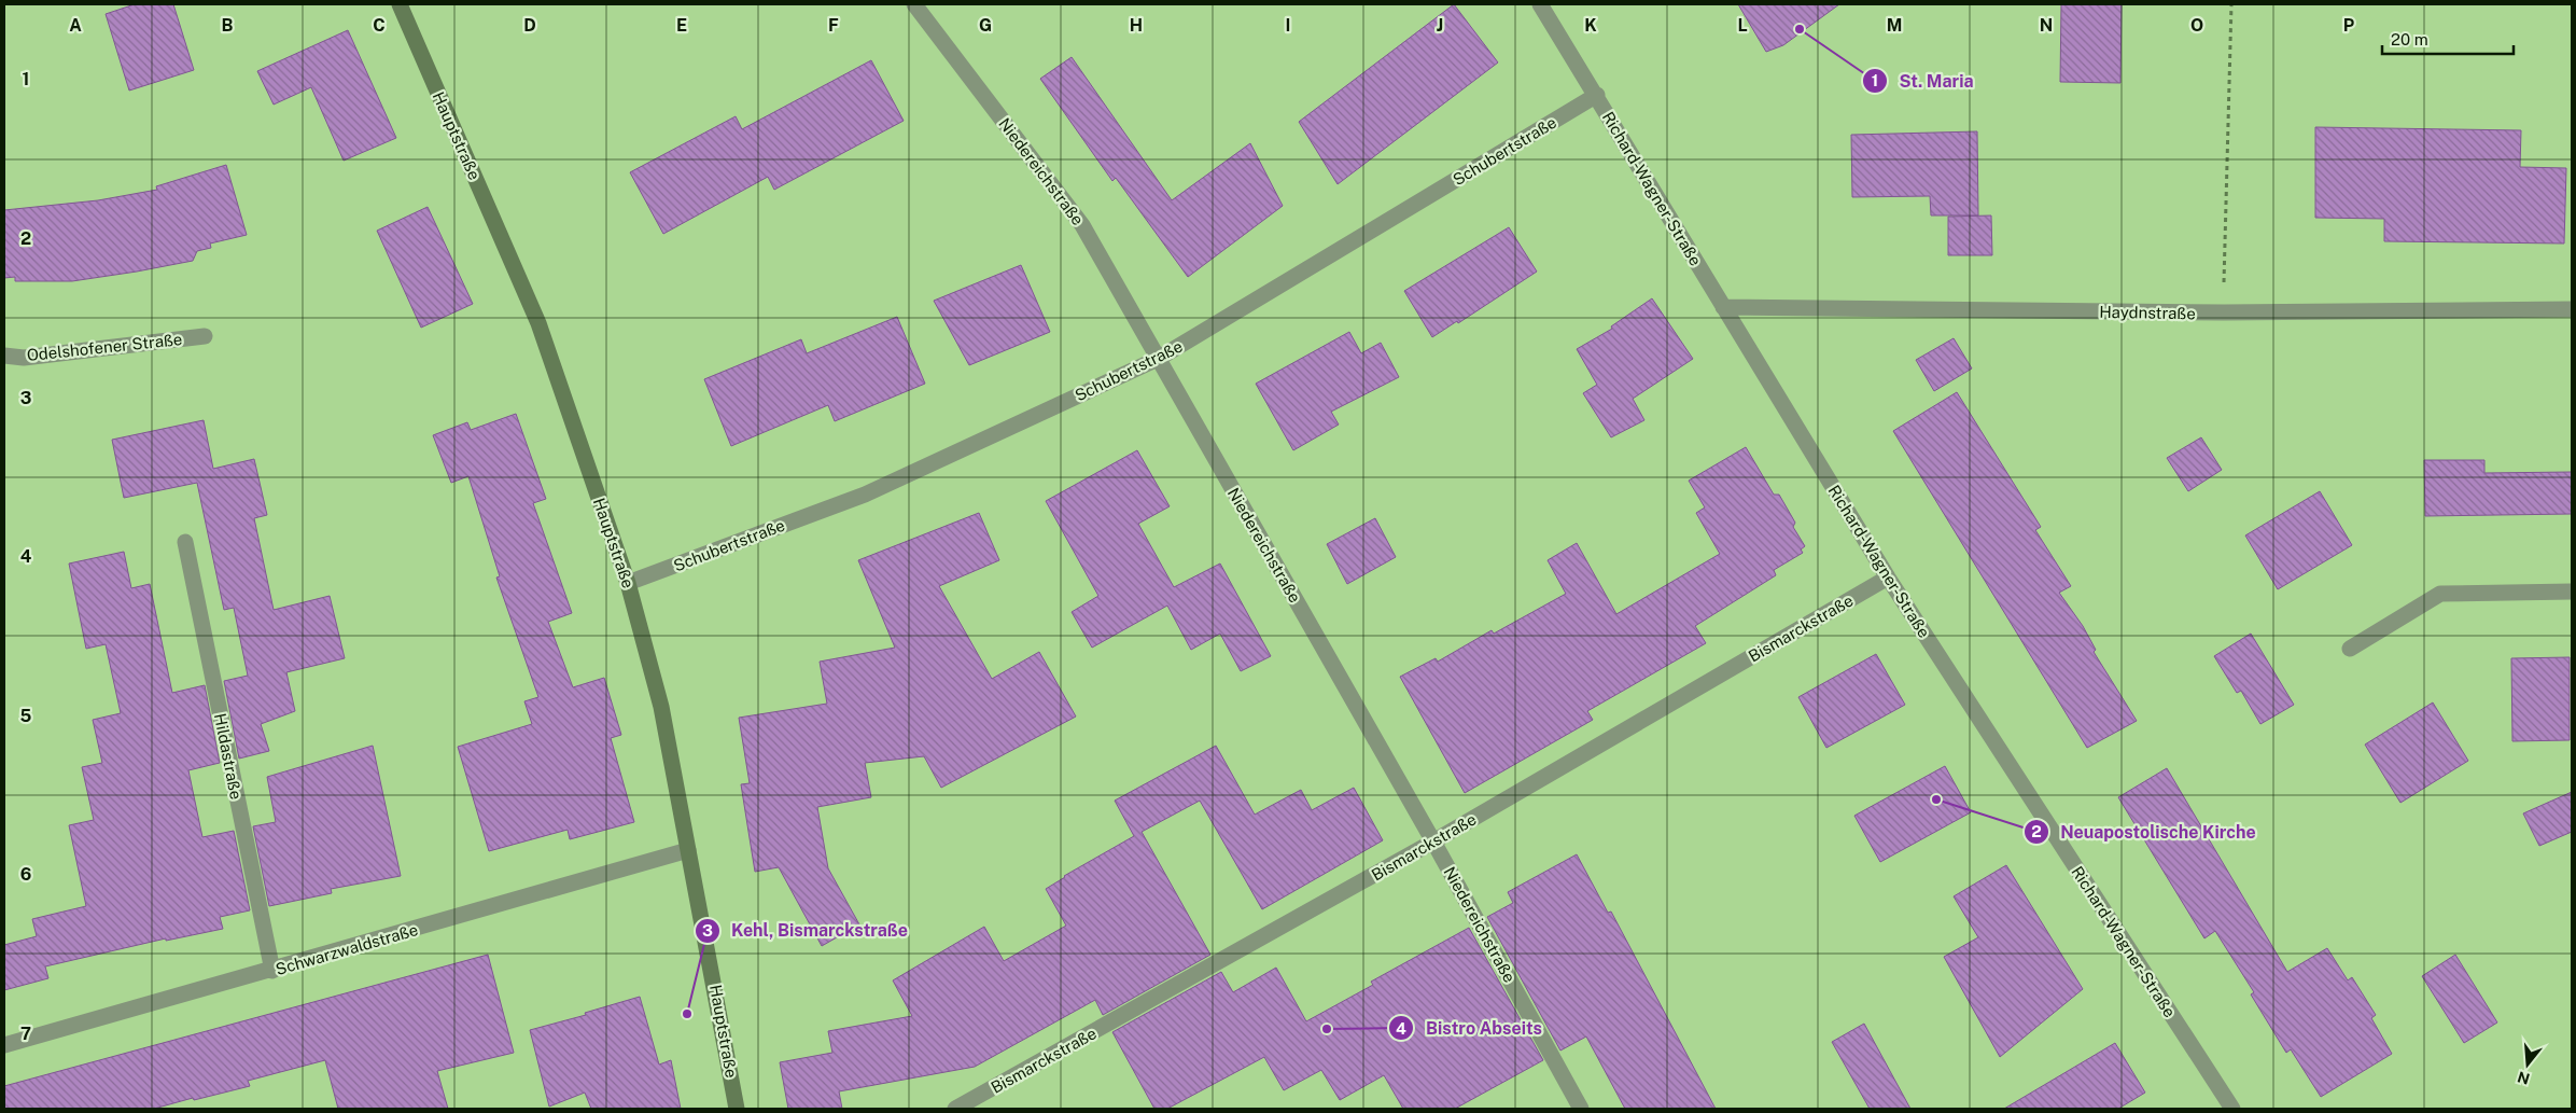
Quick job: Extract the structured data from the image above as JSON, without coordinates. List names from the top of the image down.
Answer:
{
  "streets": {
    "street": [
      "Hauptstraße",
      "Schubertstraße",
      "Niedereichstraße",
      "Richard-Wagner-Straße",
      "Haydnstraße",
      "Odelshofener Straße",
      "Bismarckstraße",
      "Hildastraße",
      "Schwarzwaldstraße"
    ]
  },
  "crossings": [
    ["Hauptstraße", "Schubertstraße"],
    ["Hauptstraße", "Schwarzwaldstraße"],
    ["Schubertstraße", "Niedereichstraße"],
    ["Schubertstraße", "Richard-Wagner-Straße"],
    ["Niedereichstraße", "Bismarckstraße"],
    ["Richard-Wagner-Straße", "Haydnstraße"],
    ["Richard-Wagner-Straße", "Bismarckstraße"],
    ["Hildastraße", "Schwarzwaldstraße"]
  ],
  "places": [
    "St. Maria",
    "Neuapostolische Kirche",
    "Kehl, Bismarckstraße",
    "Bistro Abseits"
  ],
  "scale_bar": "20 m",
  "north": "bottom",
  "grid": {
    "columns": [
      "A",
      "B",
      "C",
      "D",
      "E",
      "F",
      "G",
      "H",
      "I",
      "J",
      "K",
      "L",
      "M",
      "N",
      "O",
      "P"
    ],
    "rows": [
      "1",
      "2",
      "3",
      "4",
      "5",
      "6",
      "7"
    ]
  }
}
